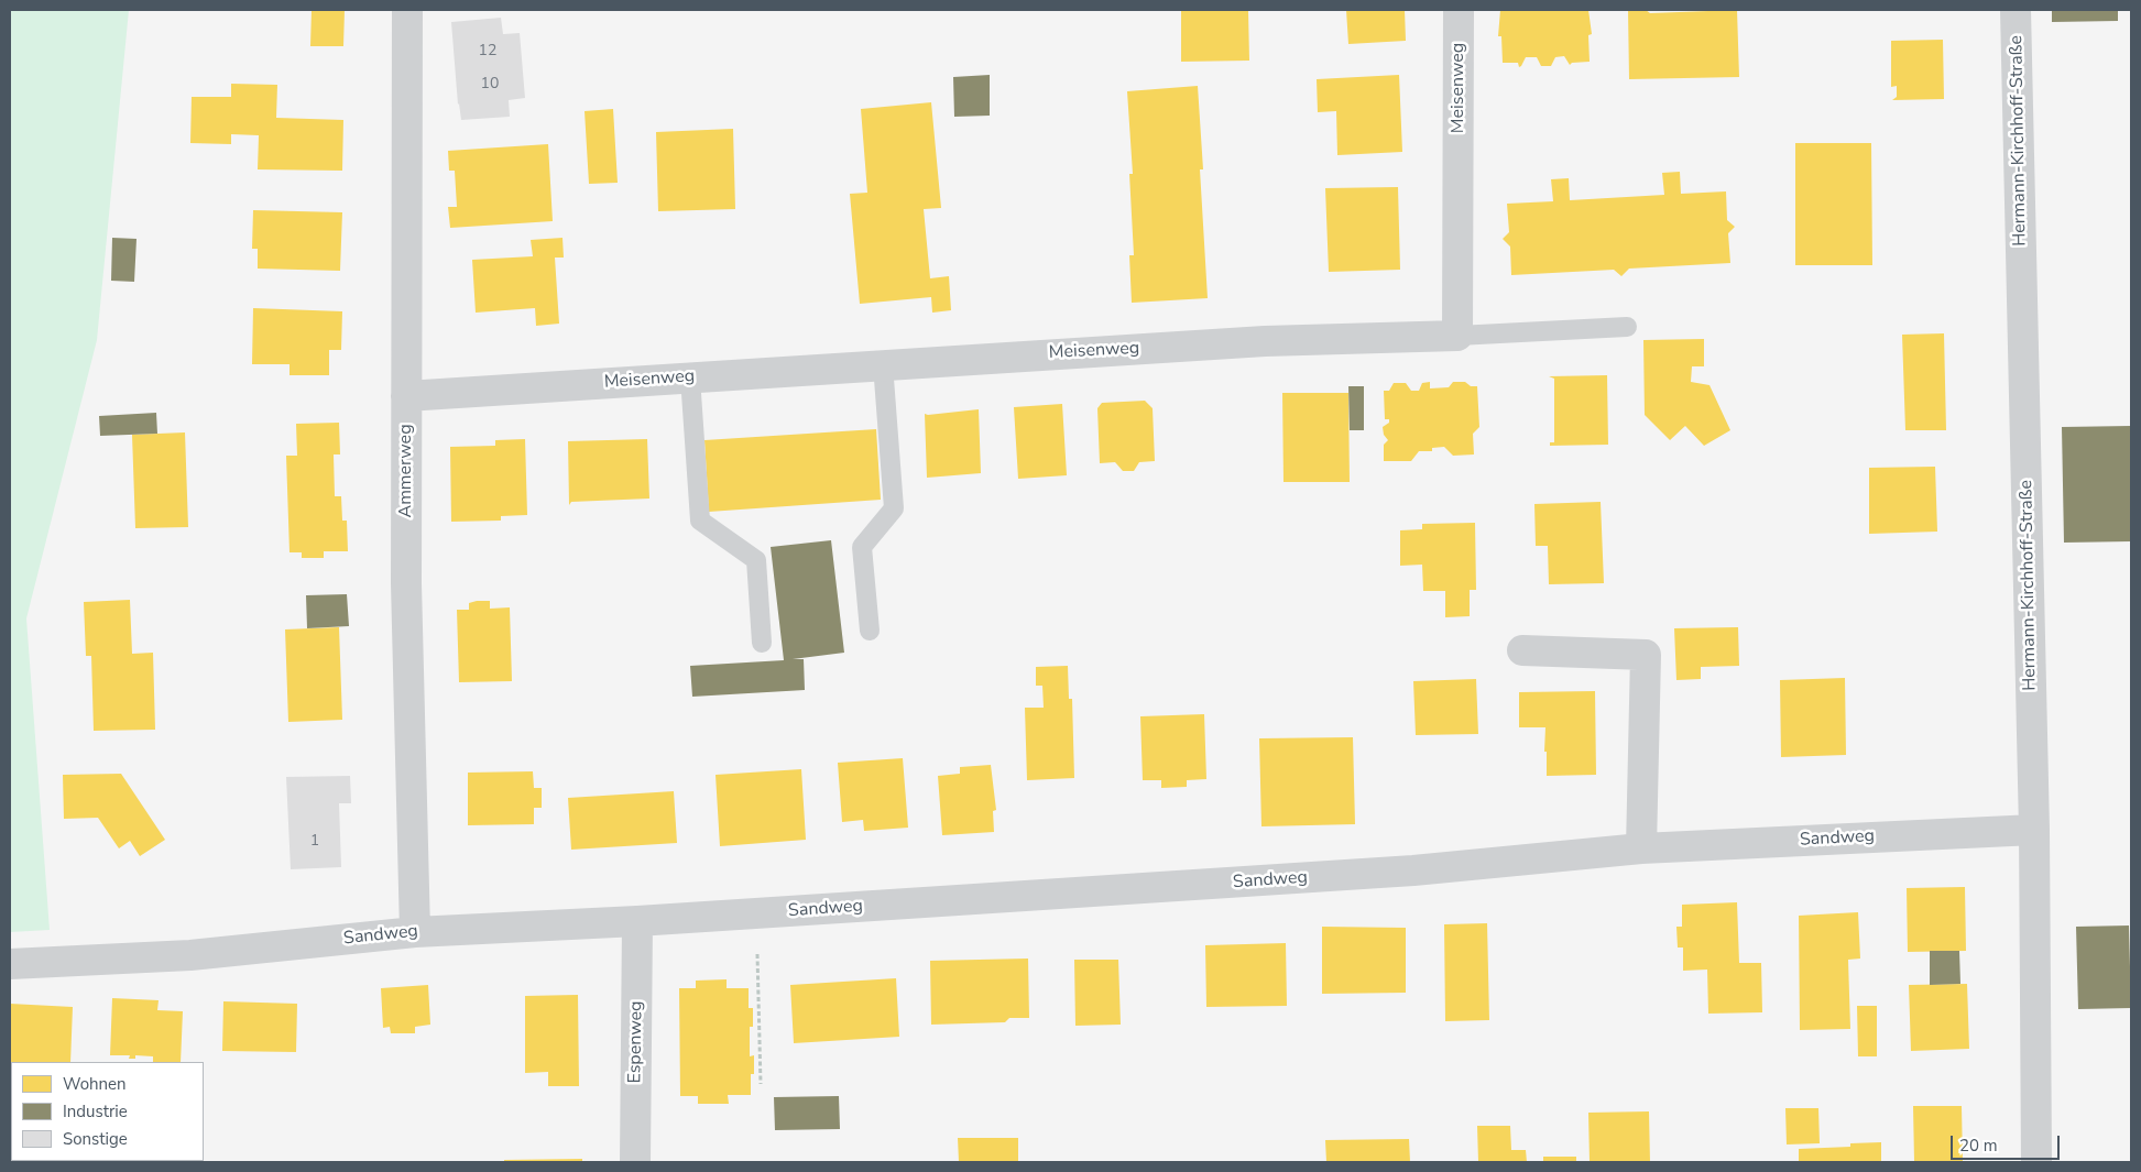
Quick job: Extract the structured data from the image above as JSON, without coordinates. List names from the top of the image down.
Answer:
{
  "streets": {
    "street": [
      "Meisenweg",
      "Hermann-Kirchhoff-Straße",
      "Ammerweg",
      "Sandweg",
      "Espenweg"
    ]
  },
  "crossings": [
    ["Meisenweg", "Ammerweg"],
    ["Hermann-Kirchhoff-Straße", "Sandweg"],
    ["Ammerweg", "Sandweg"],
    ["Sandweg", "Espenweg"]
  ],
  "house_numbers": ["12", "10", "1"],
  "legend": ["Wohnen", "Industrie", "Sonstige"],
  "scale_bar": "20 m"
}
